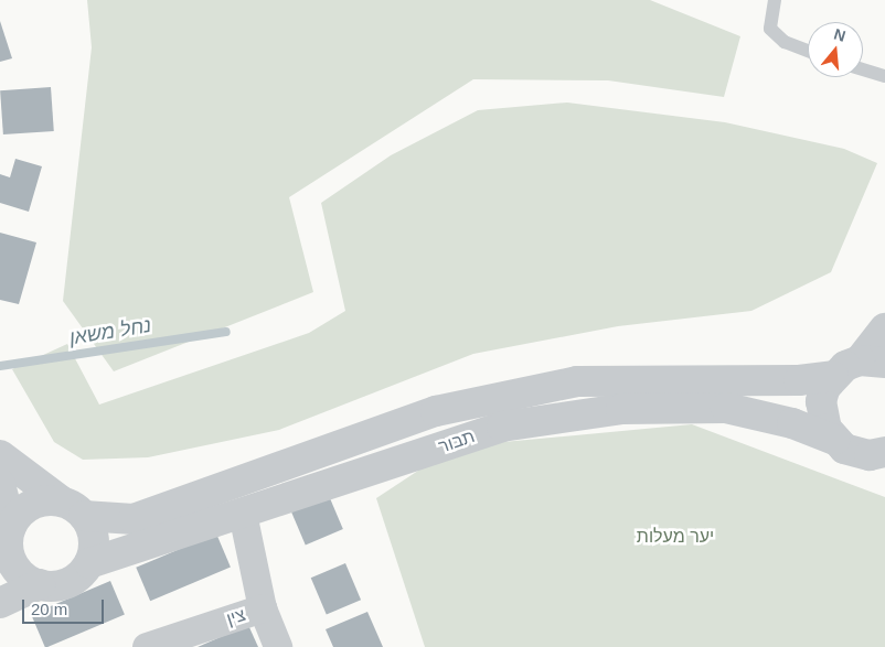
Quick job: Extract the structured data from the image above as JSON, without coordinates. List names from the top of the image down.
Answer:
{
  "streets": {
    "street": ["תבור", "צין"]
  },
  "water": ["נחל משאן"],
  "parks": ["יער מעלות"],
  "scale_bar": "20 m",
  "north": "top"
}
